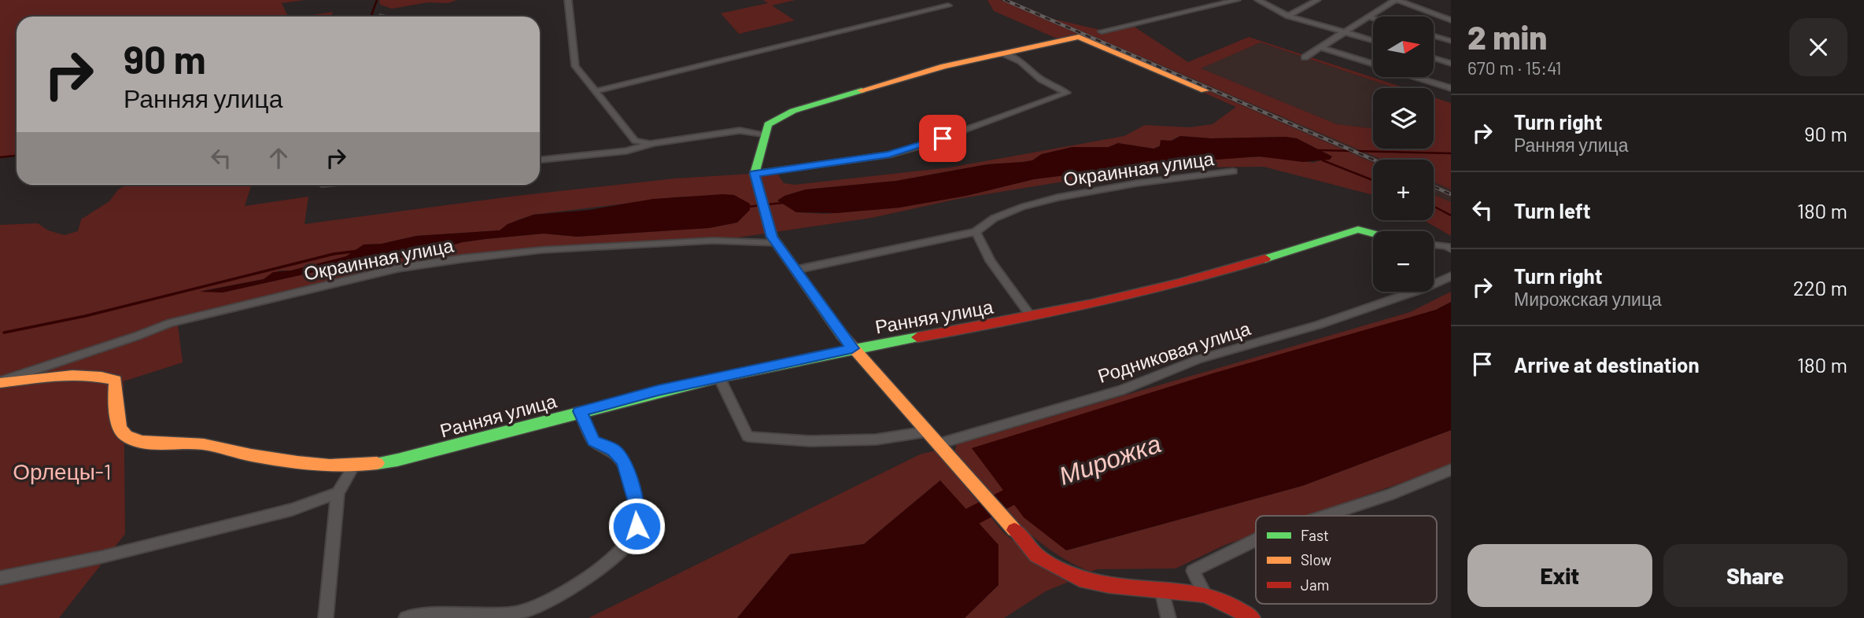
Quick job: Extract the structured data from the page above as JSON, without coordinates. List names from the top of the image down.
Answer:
{
  "streets": {
    "street": ["Окраинная улица", "Ранняя улица", "Родниковая улица"]
  },
  "crossings": [
    ["Окраинная улица", "Ранняя улица"]
  ],
  "water": ["Мирожка"],
  "parks": ["Орлецы-1"],
  "legend": ["Fast", "Slow", "Jam"],
  "north": "right",
  "page": {
    "heading": ["2 min", "670 m · 15:41"],
    "map_buttons": ["+", "−"],
    "turn": ["90 m", "Ранняя улица"],
    "list": [
      {
        "name": "Turn right",
        "note": "Ранняя улица",
        "value": "90 m"
      },
      {
        "name": "Turn left",
        "value": "180 m"
      },
      {
        "name": "Turn right",
        "note": "Мирожская улица",
        "value": "220 m"
      },
      {
        "name": "Arrive at destination",
        "value": "180 m"
      }
    ],
    "buttons": ["Exit", "Share"]
  }
}
